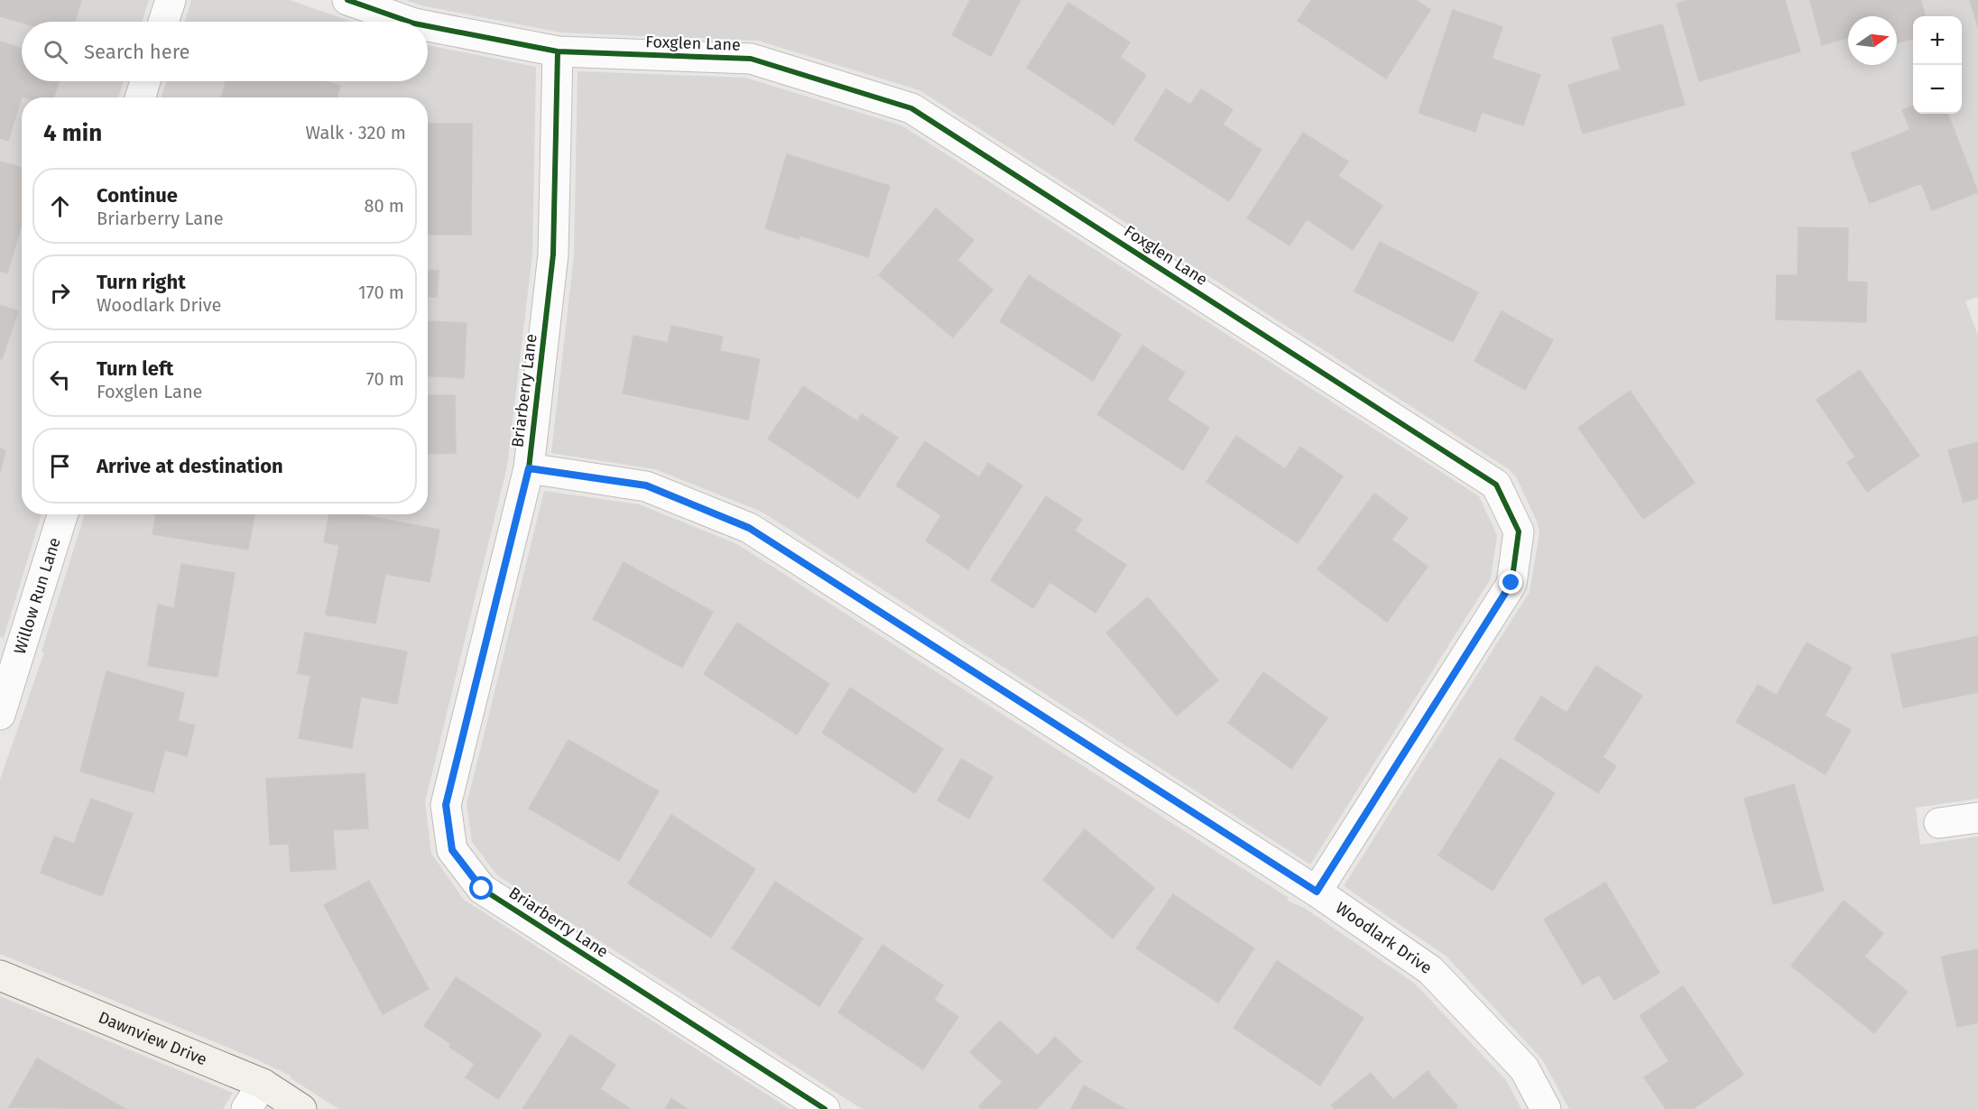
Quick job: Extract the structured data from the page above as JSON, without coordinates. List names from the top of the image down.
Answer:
{
  "streets": {
    "street": [
      "Foxglen Lane",
      "Briarberry Lane",
      "Willow Run Lane",
      "Woodlark Drive",
      "Dawnview Drive"
    ]
  },
  "crossings": [
    ["Foxglen Lane", "Briarberry Lane"],
    ["Foxglen Lane", "Woodlark Drive"],
    ["Briarberry Lane", "Woodlark Drive"]
  ],
  "north": "right",
  "page": {
    "map_buttons": ["+", "−"],
    "search": "Search here",
    "heading": ["4 min", "Walk · 320 m"],
    "list": [
      ["Continue", "Briarberry Lane", "80 m"],
      ["Turn right", "Woodlark Drive", "170 m"],
      ["Turn left", "Foxglen Lane", "70 m"],
      "Arrive at destination"
    ]
  }
}
